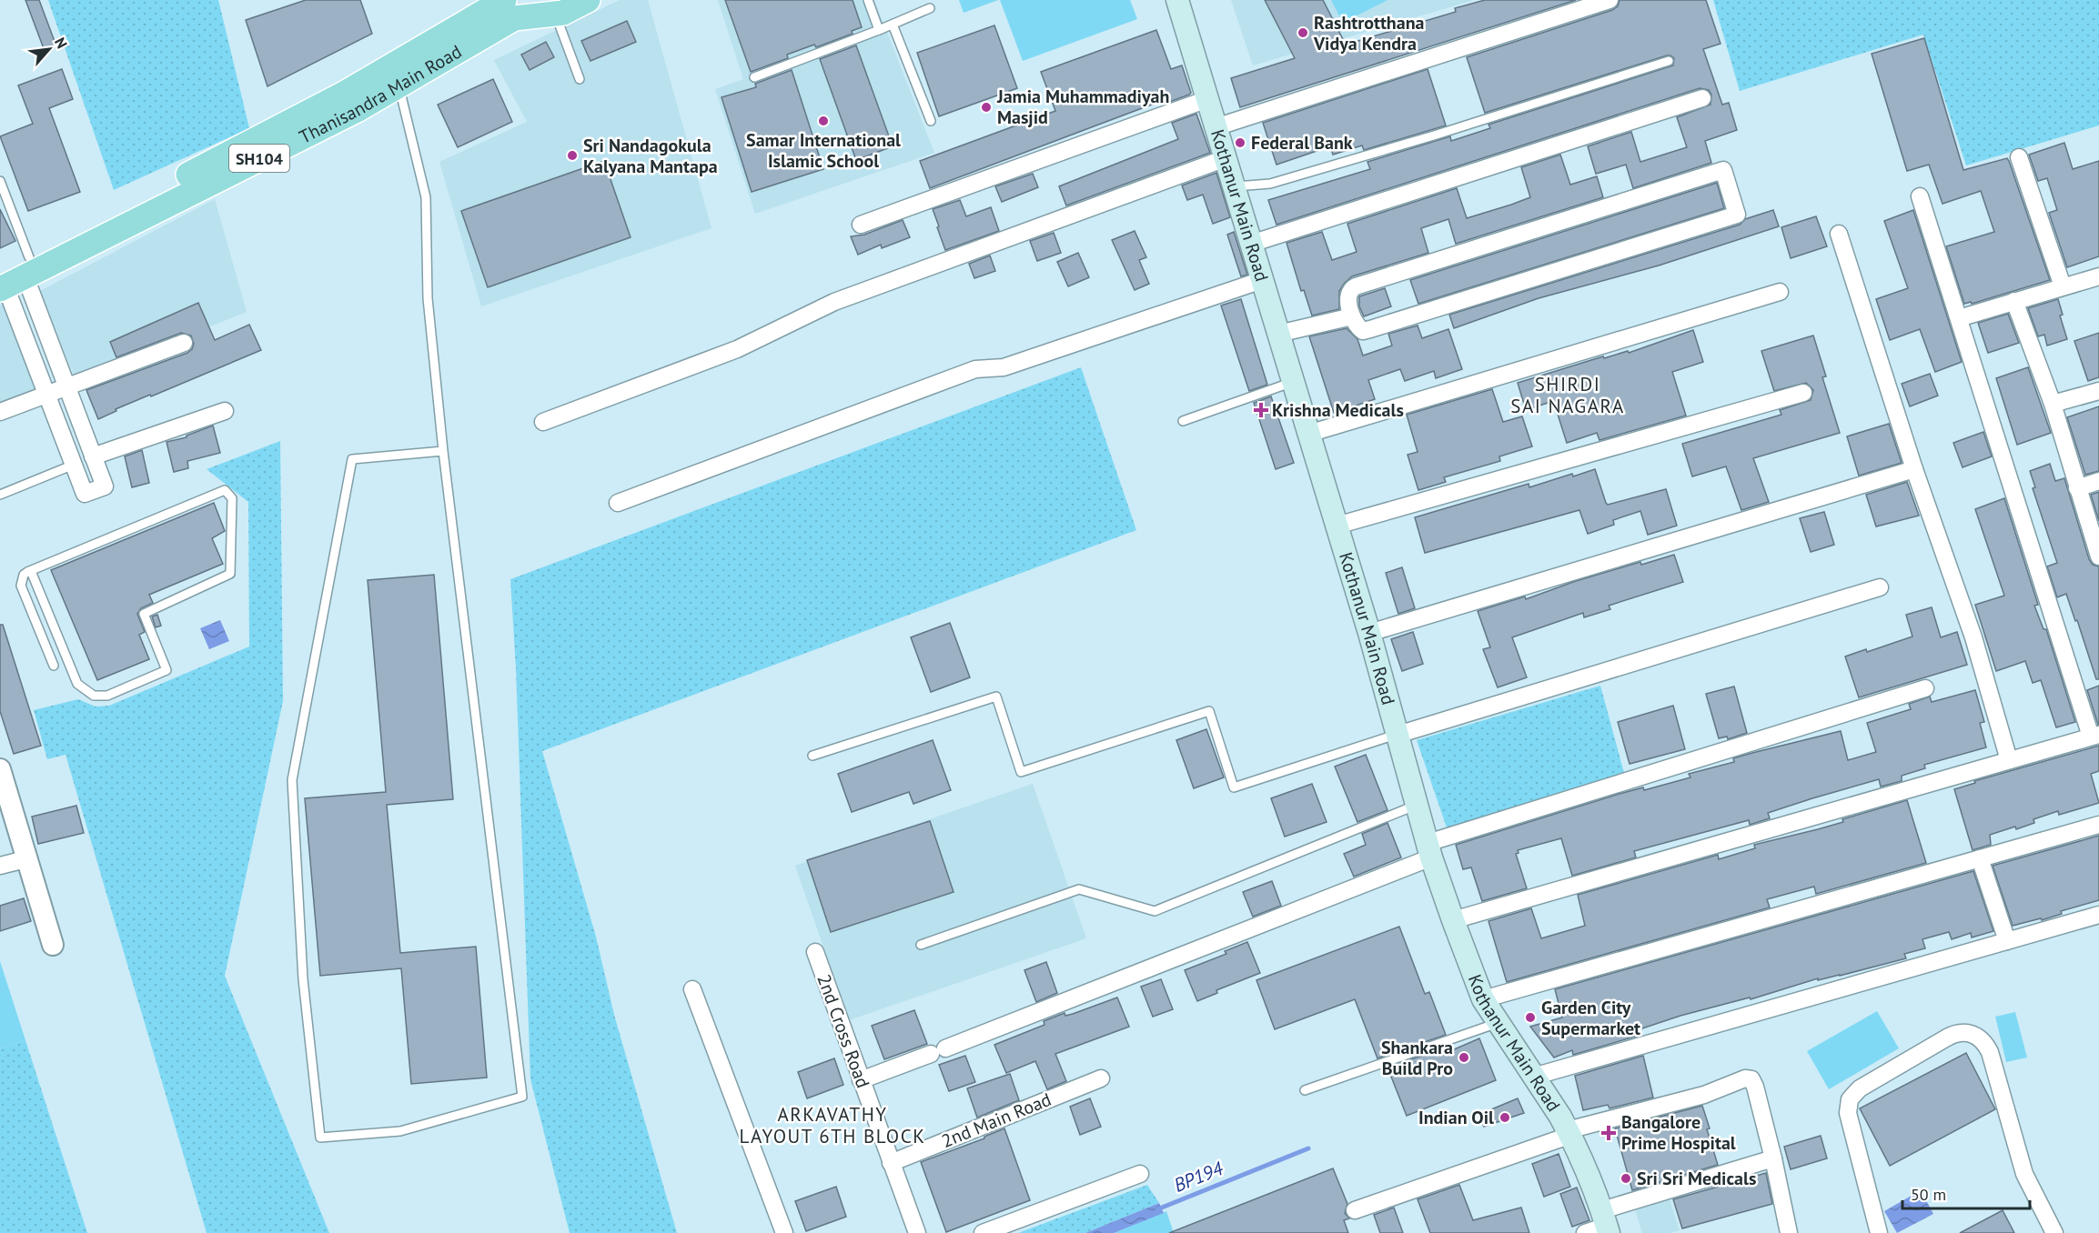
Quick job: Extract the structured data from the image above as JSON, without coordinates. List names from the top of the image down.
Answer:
{
  "streets": {
    "main road": ["Thanisandra Main Road", "SH104", "Kothanur Main Road"],
    "street": ["2nd Cross Road", "2nd Main Road"]
  },
  "crossings": [
    ["2nd Cross Road", "2nd Main Road"]
  ],
  "districts": ["SHIRDI SAI NAGARA", "ARKAVATHY LAYOUT 6TH BLOCK"],
  "water": ["BP194"],
  "places": {
    "other": [
      "Rashtrotthana Vidya Kendra",
      "Jamia Muhammadiyah Masjid",
      "Samar International Islamic School",
      "Federal Bank",
      "Sri Nandagokula Kalyana Mantapa",
      "Garden City Supermarket",
      "Shankara Build Pro",
      "Indian Oil",
      "Sri Sri Medicals"
    ],
    "health": ["Krishna Medicals", "Bangalore Prime Hospital"]
  },
  "scale_bar": "50 m",
  "north": "top right"
}
